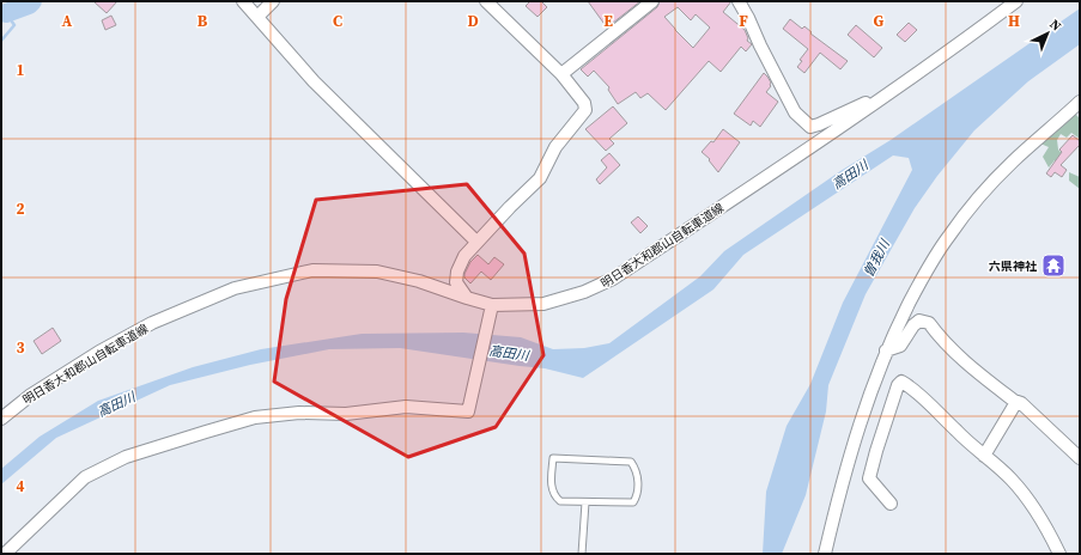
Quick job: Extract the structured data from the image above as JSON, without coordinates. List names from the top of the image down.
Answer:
{
  "streets": {
    "street": ["明日香大和郡山自転車道線"]
  },
  "water": ["高田川", "曽我川"],
  "places": {
    "temple": ["六県神社"]
  },
  "north": "top right",
  "grid": {
    "columns": [
      "A",
      "B",
      "C",
      "D",
      "E",
      "F",
      "G",
      "H"
    ],
    "rows": [
      "1",
      "2",
      "3",
      "4"
    ]
  }
}
